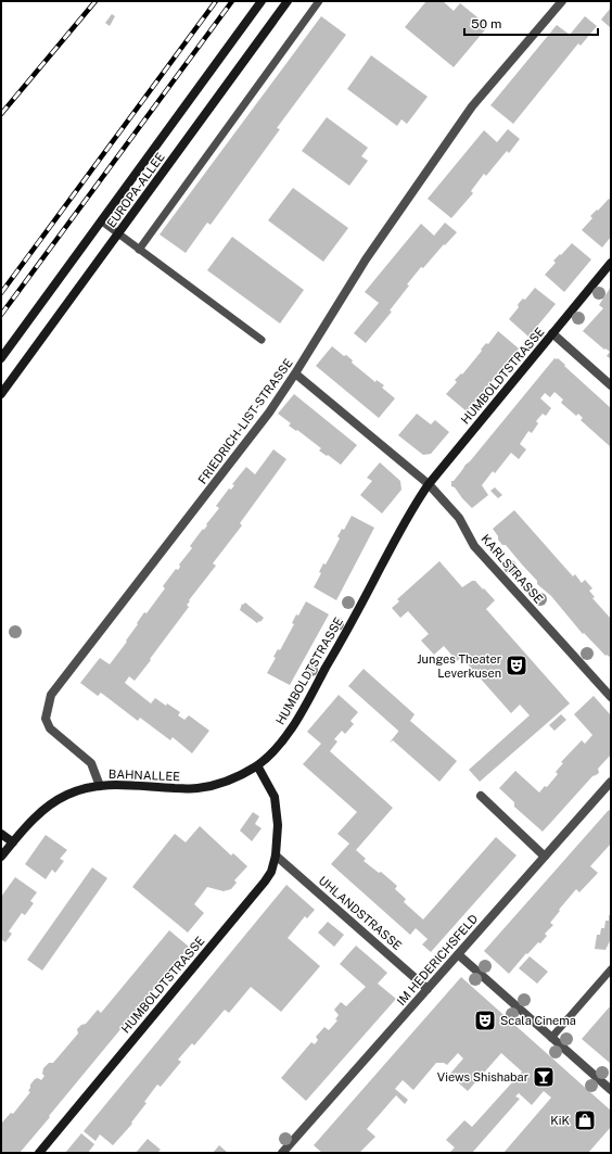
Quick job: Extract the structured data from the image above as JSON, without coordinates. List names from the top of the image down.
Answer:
{
  "streets": {
    "street": [
      "EUROPA-ALLEE",
      "HUMBOLDTSTRASSE",
      "FRIEDRICH-LIST-STRASSE",
      "KARLSTRASSE",
      "BAHNALLEE",
      "UHLANDSTRASSE",
      "IM HEDERICHSFELD"
    ]
  },
  "crossings": [
    ["HUMBOLDTSTRASSE", "KARLSTRASSE"],
    ["HUMBOLDTSTRASSE", "BAHNALLEE"],
    ["HUMBOLDTSTRASSE", "UHLANDSTRASSE"],
    ["FRIEDRICH-LIST-STRASSE", "KARLSTRASSE"],
    ["FRIEDRICH-LIST-STRASSE", "BAHNALLEE"],
    ["UHLANDSTRASSE", "IM HEDERICHSFELD"]
  ],
  "places": {
    "theatre": ["Junges Theater Leverkusen", "Scala Cinema"],
    "bar": ["Views Shishabar"],
    "shop": ["KiK"]
  },
  "scale_bar": "50 m"
}
